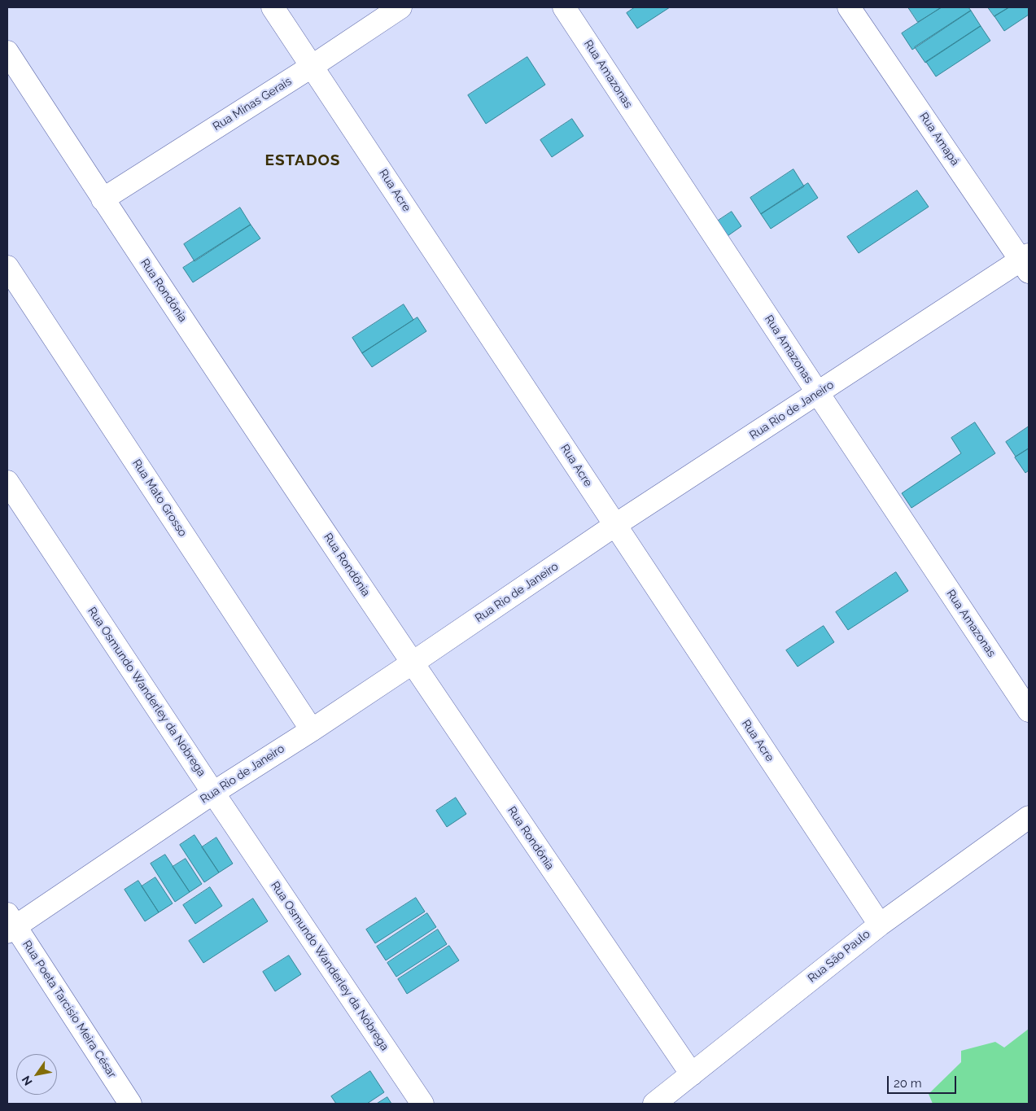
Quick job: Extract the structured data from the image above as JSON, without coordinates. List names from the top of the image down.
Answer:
{
  "streets": {
    "street": [
      "Rua Amazonas",
      "Rua Minas Gerais",
      "Rua Amapá",
      "Rua Acre",
      "Rua Rondônia",
      "Rua Rio de Janeiro",
      "Rua Mato Grosso",
      "Rua Osmundo Wanderley da Nóbrega",
      "Rua São Paulo",
      "Rua Poeta Tarcísio Meira César"
    ]
  },
  "crossings": [
    ["Rua Amazonas", "Rua Rio de Janeiro"],
    ["Rua Minas Gerais", "Rua Acre"],
    ["Rua Minas Gerais", "Rua Rondônia"],
    ["Rua Amapá", "Rua Rio de Janeiro"],
    ["Rua Acre", "Rua Rio de Janeiro"],
    ["Rua Acre", "Rua São Paulo"],
    ["Rua Rondônia", "Rua Rio de Janeiro"],
    ["Rua Rondônia", "Rua São Paulo"],
    ["Rua Rio de Janeiro", "Rua Mato Grosso"],
    ["Rua Rio de Janeiro", "Rua Osmundo Wanderley da Nóbrega"],
    ["Rua Rio de Janeiro", "Rua Poeta Tarcísio Meira César"]
  ],
  "districts": ["ESTADOS"],
  "scale_bar": "20 m",
  "north": "bottom left"
}
